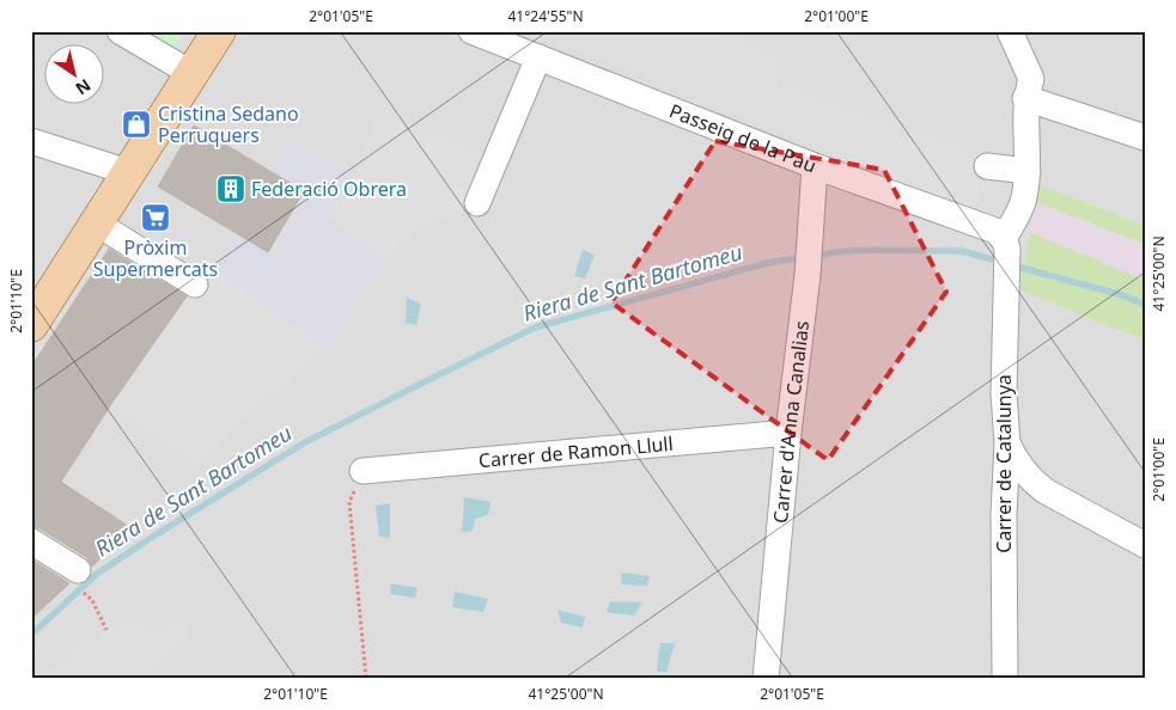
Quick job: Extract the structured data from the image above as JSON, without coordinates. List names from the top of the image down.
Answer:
{
  "streets": {
    "street": [
      "Passeig de la Pau",
      "Carrer d'Anna Canalias",
      "Carrer de Ramon Llull",
      "Carrer de Catalunya"
    ]
  },
  "crossings": [
    ["Passeig de la Pau", "Carrer d'Anna Canalias"],
    ["Passeig de la Pau", "Carrer de Catalunya"],
    ["Carrer d'Anna Canalias", "Carrer de Ramon Llull"]
  ],
  "water": ["Riera de Sant Bartomeu"],
  "places": {
    "shop": ["Cristina Sedano Perruquers"],
    "building": ["Federació Obrera"],
    "supermarket": ["Pròxim Supermercats"]
  },
  "north": "bottom right",
  "coordinates": [
    "2°01'05\"E",
    "41°24'55\"N",
    "2°01'00\"E",
    "41°25'00\"N",
    "2°01'10\"E"
  ]
}
